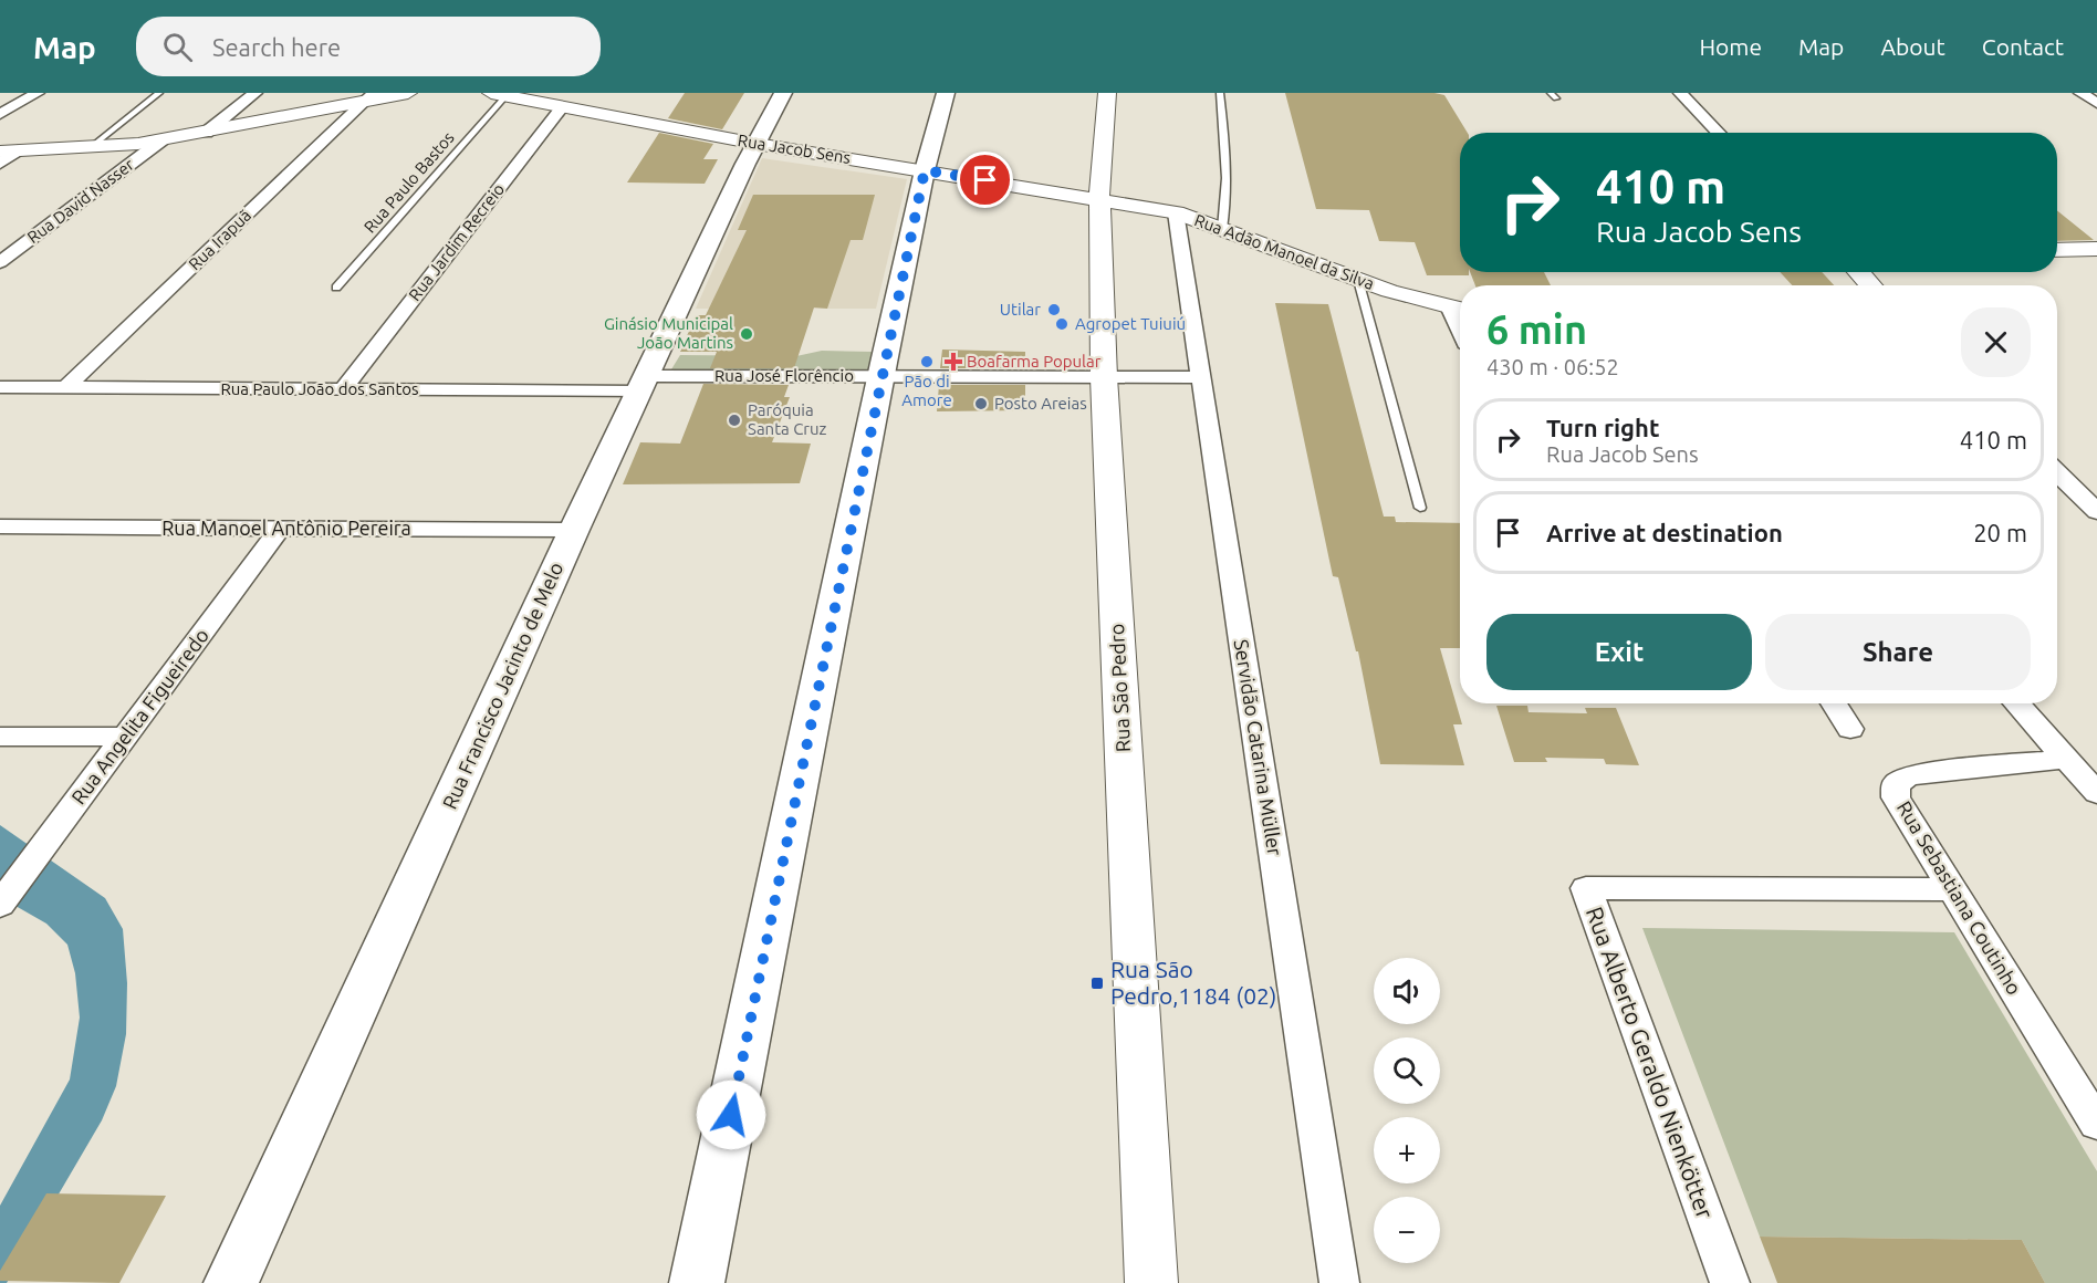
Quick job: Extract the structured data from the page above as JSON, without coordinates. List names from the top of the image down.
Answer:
{
  "streets": {
    "main road": ["Rua Francisco Jacinto de Melo"],
    "street": [
      "Rua Jacob Sens",
      "Rua David Nasser",
      "Rua Irapuã",
      "Rua Jardim Recreio",
      "Rua Adão Manoel da Silva",
      "Rua José Florêncio",
      "Rua Paulo João dos Santos",
      "Rua Manoel Antônio Pereira",
      "Rua São Pedro",
      "Rua Angelita Figueiredo",
      "Servidão Catarina Müller",
      "Rua Sebastiana Coutinho",
      "Rua Alberto Geraldo Nienkötter"
    ],
    "lane": ["Rua Paulo Bastos"]
  },
  "crossings": [
    ["Rua Jacob Sens", "Rua Paulo Bastos"],
    ["Rua Jacob Sens", "Rua Jardim Recreio"],
    ["Rua Jacob Sens", "Rua Adão Manoel da Silva"],
    ["Rua Jacob Sens", "Rua Francisco Jacinto de Melo"],
    ["Rua Jacob Sens", "Rua São Pedro"],
    ["Rua Irapuã", "Rua Paulo João dos Santos"],
    ["Rua Jardim Recreio", "Rua Paulo João dos Santos"],
    ["Rua Adão Manoel da Silva", "Rua São Pedro"],
    ["Rua Adão Manoel da Silva", "Servidão Catarina Müller"],
    ["Rua José Florêncio", "Rua Paulo João dos Santos"],
    ["Rua José Florêncio", "Rua Francisco Jacinto de Melo"],
    ["Rua José Florêncio", "Rua São Pedro"],
    ["Rua José Florêncio", "Servidão Catarina Müller"],
    ["Rua Paulo João dos Santos", "Rua Francisco Jacinto de Melo"],
    ["Rua Manoel Antônio Pereira", "Rua Francisco Jacinto de Melo"],
    ["Rua Manoel Antônio Pereira", "Rua Angelita Figueiredo"],
    ["Rua Sebastiana Coutinho", "Rua Alberto Geraldo Nienkötter"]
  ],
  "places": {
    "other": [
      "Utilar",
      "Agropet Tuiuiú",
      "Ginásio Municipal João Martins",
      "Pão di Amore",
      "Posto Areias",
      "Paróquia Santa Cruz"
    ],
    "health": ["Boafarma Popular"],
    "transit": ["Rua São Pedro,1184 (02)"]
  },
  "page": {
    "header": "Map",
    "search": "Search here",
    "nav": [
      "Home",
      "Map",
      "About",
      "Contact"
    ],
    "turn": ["410 m", "Rua Jacob Sens"],
    "heading": ["6 min", "430 m · 06:52"],
    "list": [
      {
        "name": "Turn right",
        "note": "Rua Jacob Sens",
        "value": "410 m"
      },
      {
        "name": "Arrive at destination",
        "value": "20 m"
      }
    ],
    "buttons": ["Exit", "Share"],
    "map_buttons": ["+", "−"]
  }
}
